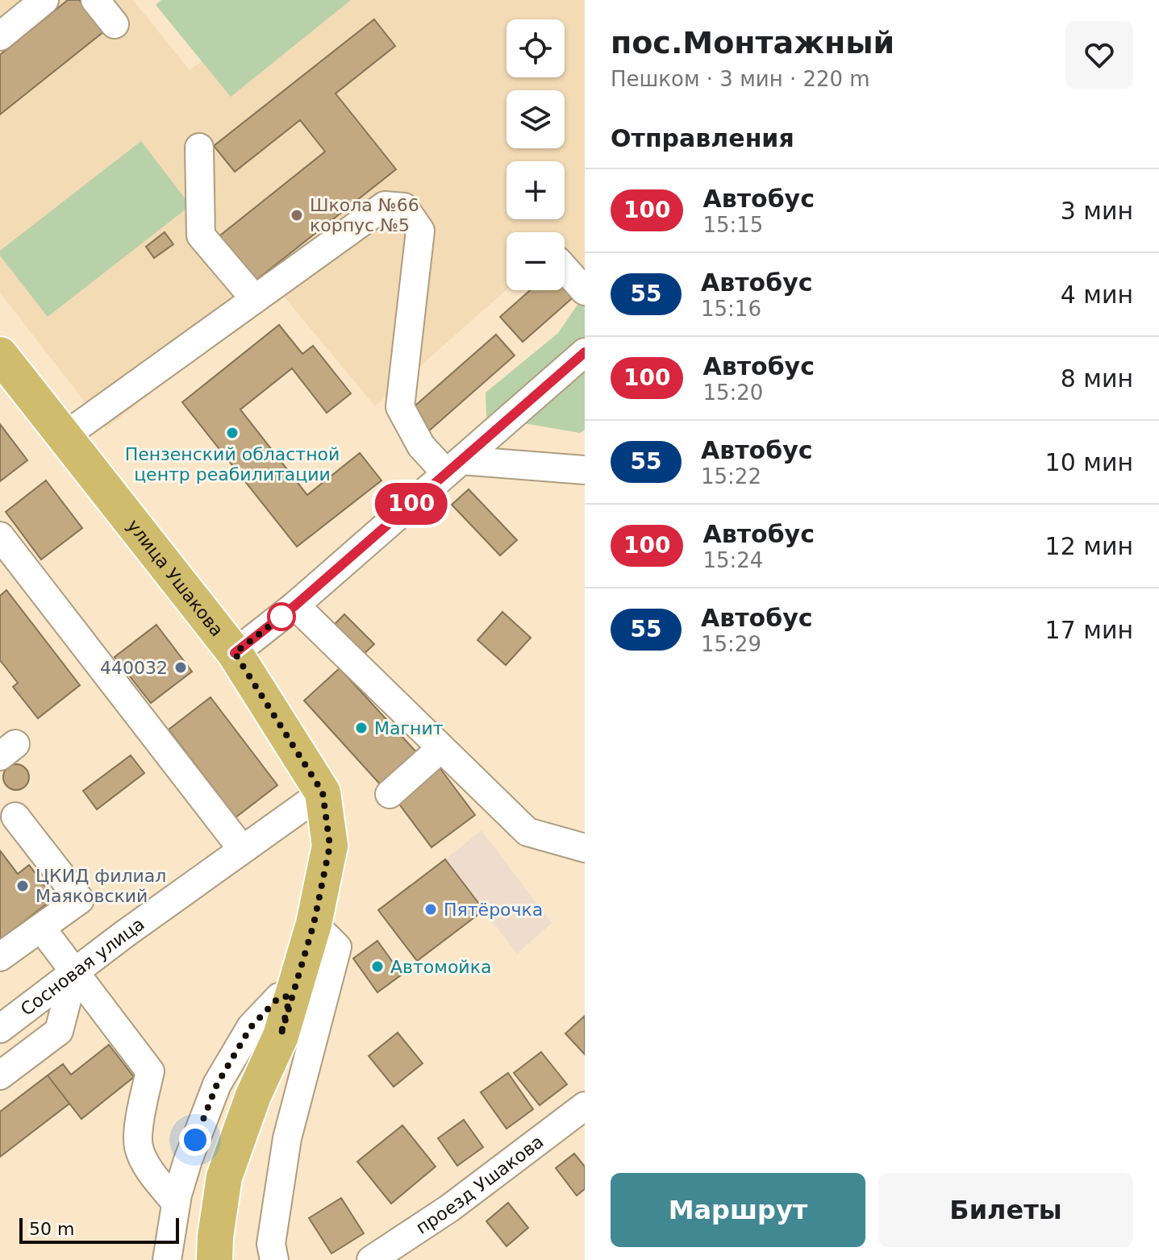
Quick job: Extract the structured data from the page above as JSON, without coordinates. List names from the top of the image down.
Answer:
{
  "streets": {
    "main road": ["улица Ушакова"],
    "street": ["Сосновая улица", "проезд Ушакова"]
  },
  "crossings": [
    ["улица Ушакова", "Сосновая улица"]
  ],
  "places": [
    "Школа №66 корпус №5",
    "Пензенский областной центр реабилитации",
    "440032",
    "Магнит",
    "ЦКИД филиал Маяковский",
    "Пятёрочка",
    "Автомойка"
  ],
  "lines": ["bus line 100"],
  "scale_bar": "50 m",
  "page": {
    "on_map": "100",
    "heading": [
      ["пос.Монтажный", "Пешком · 3 мин · 220 m"],
      "Отправления"
    ],
    "map_buttons": ["+", "−"],
    "list": [
      {
        "mark": "100",
        "name": "Автобус",
        "note": "15:15",
        "value": "3 мин"
      },
      {
        "mark": "55",
        "name": "Автобус",
        "note": "15:16",
        "value": "4 мин"
      },
      {
        "mark": "100",
        "name": "Автобус",
        "note": "15:20",
        "value": "8 мин"
      },
      {
        "mark": "55",
        "name": "Автобус",
        "note": "15:22",
        "value": "10 мин"
      },
      {
        "mark": "100",
        "name": "Автобус",
        "note": "15:24",
        "value": "12 мин"
      },
      {
        "mark": "55",
        "name": "Автобус",
        "note": "15:29",
        "value": "17 мин"
      }
    ],
    "buttons": ["Маршрут", "Билеты"],
    "scale": "50 m"
  }
}
